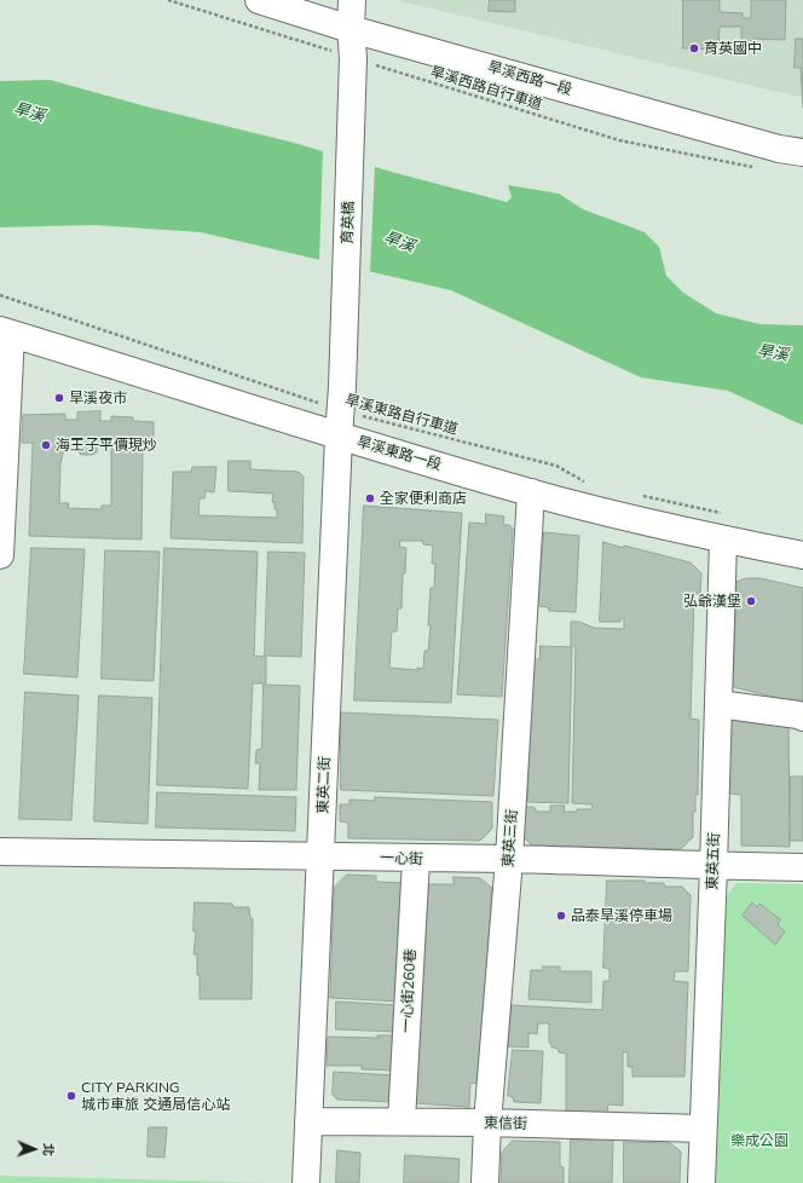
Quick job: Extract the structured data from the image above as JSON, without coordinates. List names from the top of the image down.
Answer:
{
  "streets": {
    "street": [
      "旱溪西路一段",
      "育英橋",
      "旱溪東路一段",
      "東英二街",
      "東英三街",
      "一心街",
      "東英五街",
      "一心街260巷",
      "東信街"
    ],
    "path": ["旱溪西路自行車道", "旱溪東路自行車道"]
  },
  "crossings": [
    ["旱溪西路自行車道", "育英橋"],
    ["育英橋", "旱溪東路自行車道"],
    ["育英橋", "東英二街"],
    ["旱溪東路自行車道", "東英二街"],
    ["旱溪東路一段", "東英二街"],
    ["旱溪東路一段", "東英三街"],
    ["旱溪東路一段", "東英五街"],
    ["東英二街", "一心街"],
    ["東英二街", "東信街"],
    ["東英三街", "一心街"],
    ["東英三街", "東信街"],
    ["一心街", "東英五街"],
    ["一心街", "一心街260巷"],
    ["東英五街", "東信街"],
    ["一心街260巷", "東信街"]
  ],
  "water": ["旱溪"],
  "parks": ["樂成公園"],
  "places": [
    "育英國中",
    "旱溪夜市",
    "海王子平價現炒",
    "全家便利商店",
    "弘爺漢堡",
    "品泰旱溪停車場",
    "CITY PARKING 城市車旅 交通局信心站"
  ],
  "north": "right"
}
